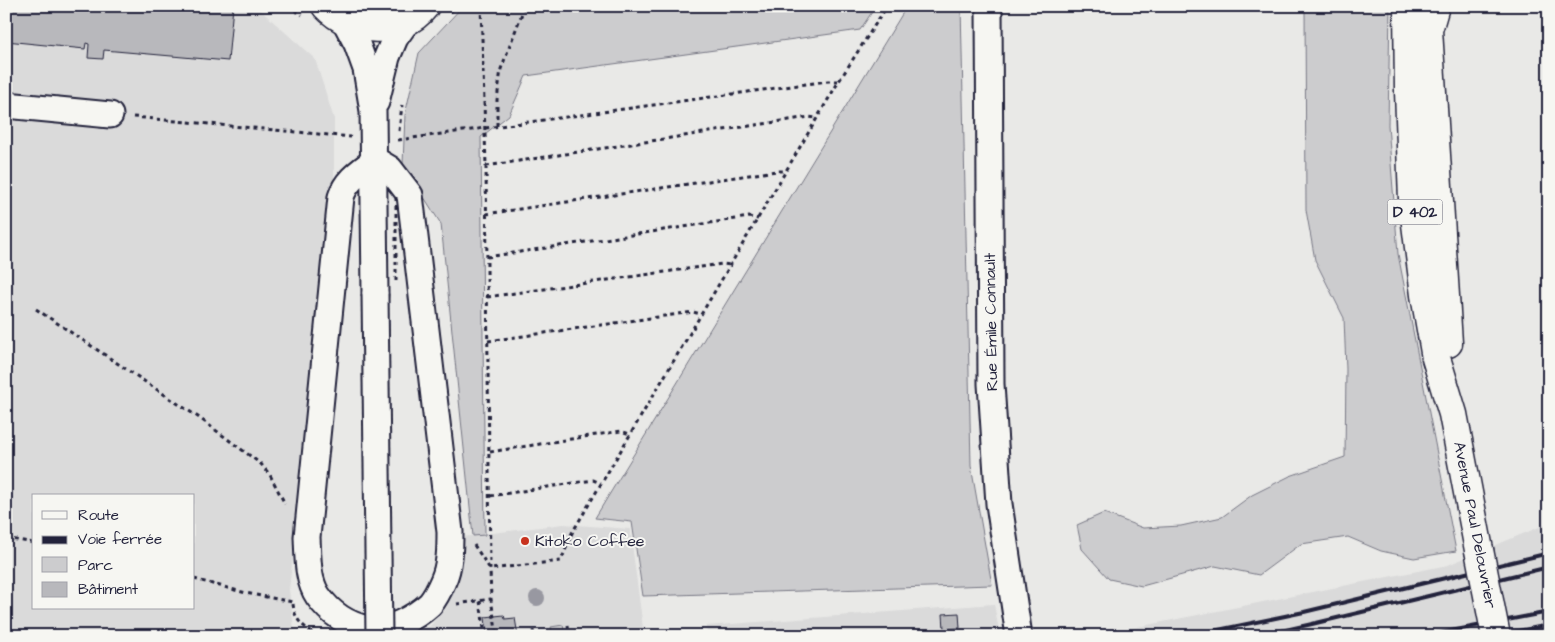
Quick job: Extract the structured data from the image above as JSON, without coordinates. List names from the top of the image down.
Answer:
{
  "streets": {
    "main road": ["D 402", "Avenue Paul Delouvrier"],
    "street": ["Rue Émile Connault"]
  },
  "places": ["Kitoko Coffee"],
  "legend": [
    "Route",
    "Voie ferrée",
    "Parc",
    "Bâtiment"
  ]
}
